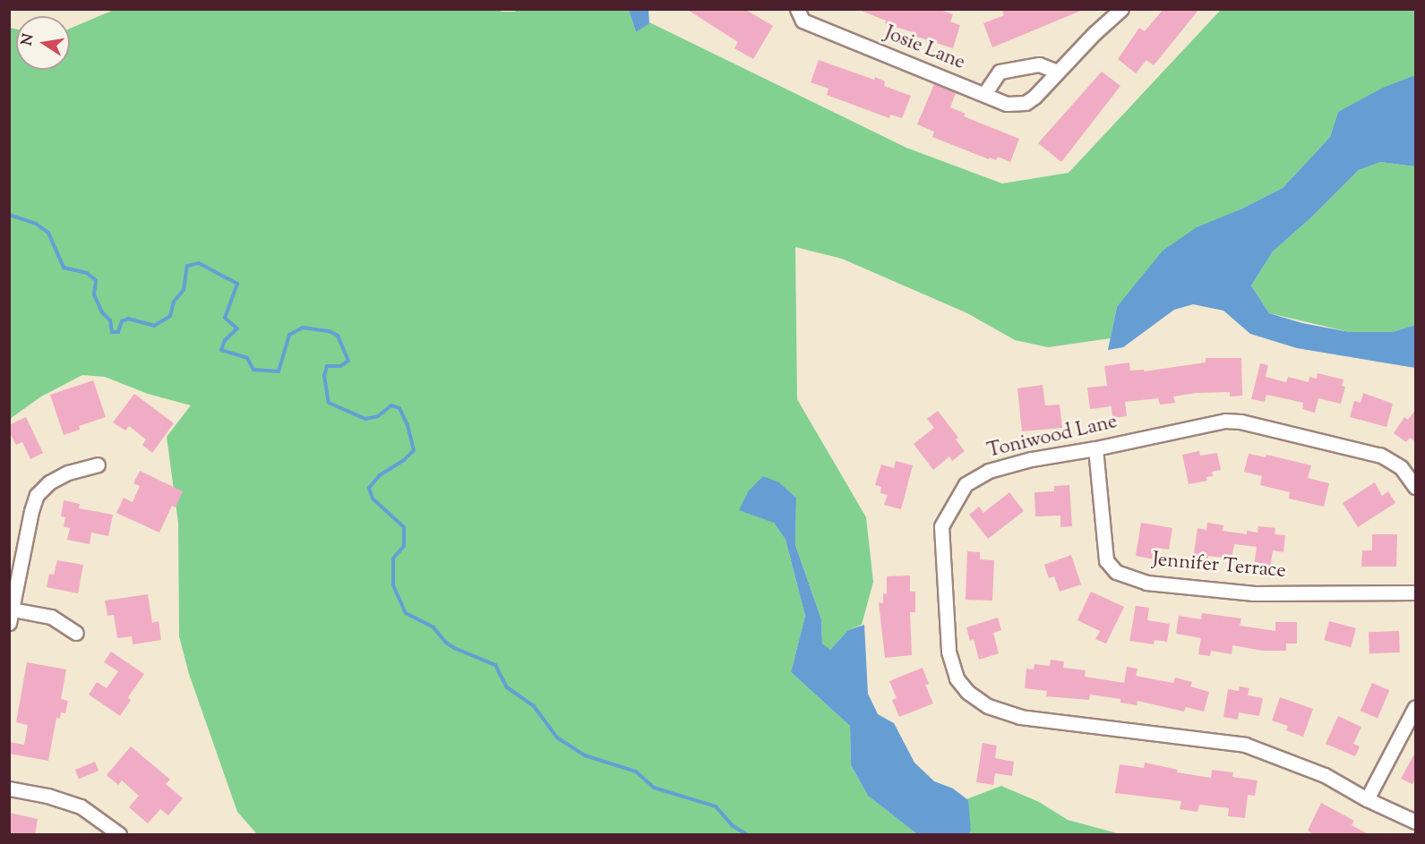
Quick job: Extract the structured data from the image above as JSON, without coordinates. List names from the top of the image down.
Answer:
{
  "streets": {
    "street": ["Josie Lane", "Toniwood Lane", "Jennifer Terrace"]
  },
  "crossings": [
    ["Toniwood Lane", "Jennifer Terrace"]
  ],
  "north": "left"
}
